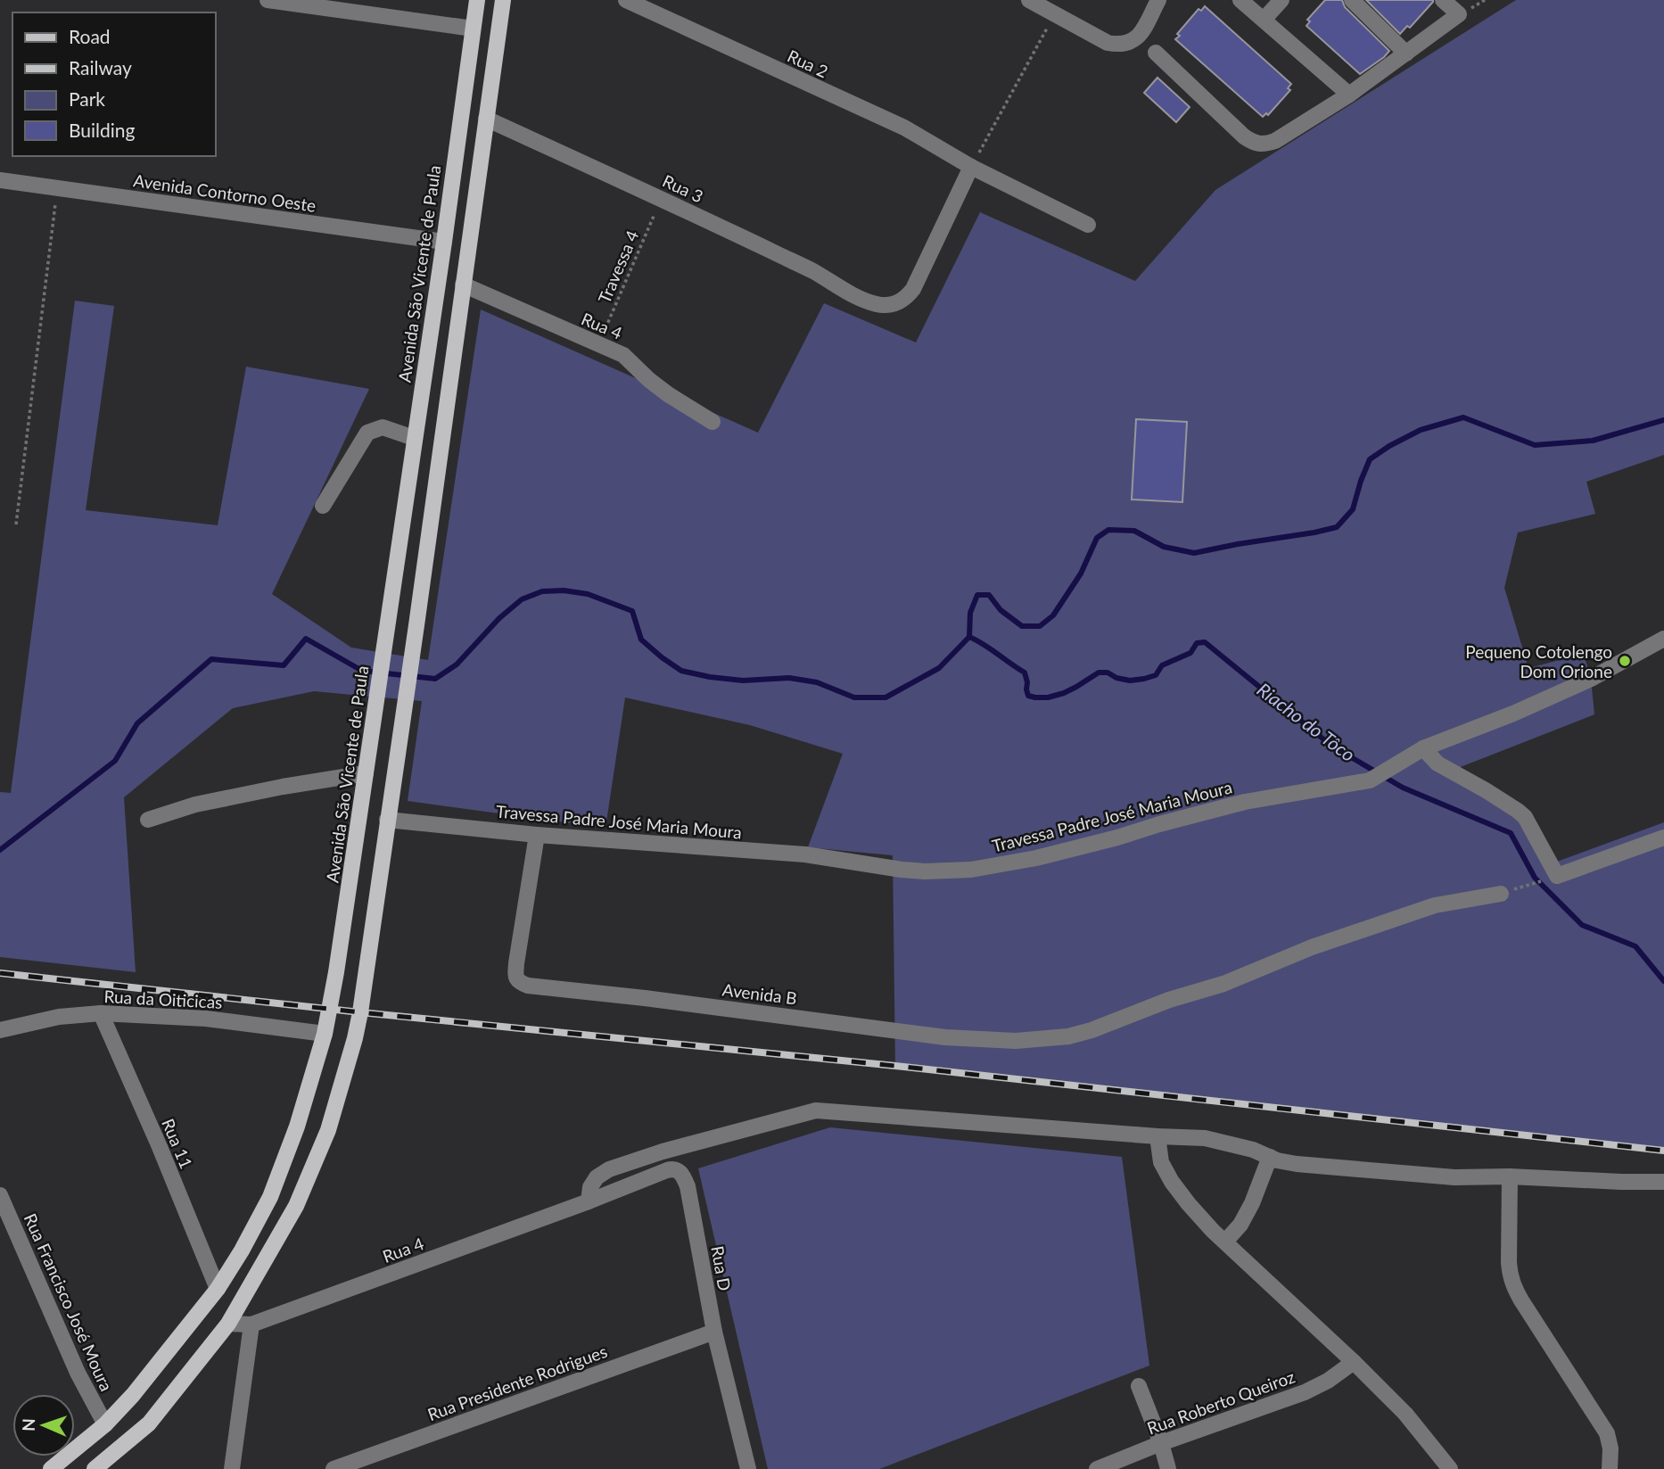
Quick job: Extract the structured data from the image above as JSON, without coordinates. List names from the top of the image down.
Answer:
{
  "streets": {
    "main road": ["Avenida São Vicente de Paula"],
    "street": [
      "Rua 2",
      "Rua 3",
      "Avenida Contorno Oeste",
      "Rua 4",
      "Travessa Padre José Maria Moura",
      "Avenida B",
      "Rua da Oiticicas",
      "Rua 11",
      "Rua D",
      "Rua Francisco José Moura",
      "Rua Presidente Rodrigues",
      "Rua Roberto Queiroz"
    ],
    "path": ["Travessa 4"]
  },
  "crossings": [
    ["Rua 2", "Rua 3"],
    ["Rua 3", "Travessa 4"],
    ["Avenida Contorno Oeste", "Avenida São Vicente de Paula"],
    ["Travessa 4", "Rua 4"],
    ["Avenida São Vicente de Paula", "Rua da Oiticicas"],
    ["Avenida São Vicente de Paula", "Rua 11"],
    ["Avenida São Vicente de Paula", "Rua Francisco José Moura"],
    ["Rua 4", "Rua D"],
    ["Travessa Padre José Maria Moura", "Avenida B"],
    ["Rua da Oiticicas", "Rua 11"],
    ["Rua D", "Rua Presidente Rodrigues"]
  ],
  "water": ["Riacho do Tôco"],
  "places": ["Pequeno Cotolengo Dom Orione"],
  "legend": [
    "Road",
    "Railway",
    "Park",
    "Building"
  ],
  "north": "left"
}
